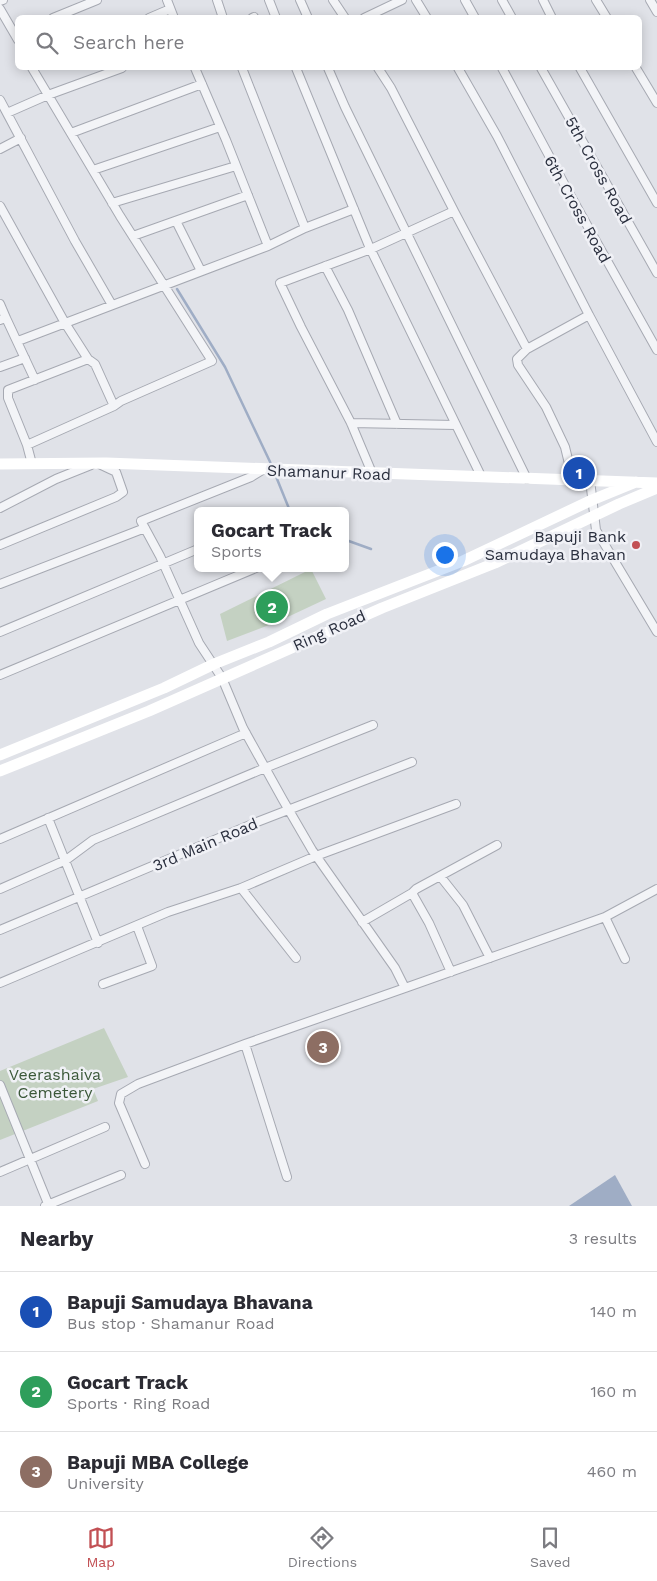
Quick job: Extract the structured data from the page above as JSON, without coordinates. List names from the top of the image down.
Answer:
{
  "streets": {
    "main road": ["Shamanur Road", "Ring Road"],
    "street": ["5th Cross Road", "6th Cross Road", "3rd Main Road"]
  },
  "crossings": [
    ["Shamanur Road", "Ring Road"]
  ],
  "parks": ["Veerashaiva Cemetery"],
  "places": ["Bapuji Bank Samudaya Bhavan"],
  "page": {
    "search": "Search here",
    "pins": ["1", "2", "3"],
    "popup": ["Gocart Track", "Sports"],
    "heading": ["Nearby", "3 results"],
    "list": [
      {
        "mark": "1",
        "name": "Bapuji Samudaya Bhavana",
        "note": "Bus stop · Shamanur Road",
        "value": "140 m"
      },
      {
        "mark": "2",
        "name": "Gocart Track",
        "note": "Sports · Ring Road",
        "value": "160 m"
      },
      {
        "mark": "3",
        "name": "Bapuji MBA College",
        "note": "University",
        "value": "460 m"
      }
    ],
    "nav": ["Map", "Directions", "Saved"]
  }
}
